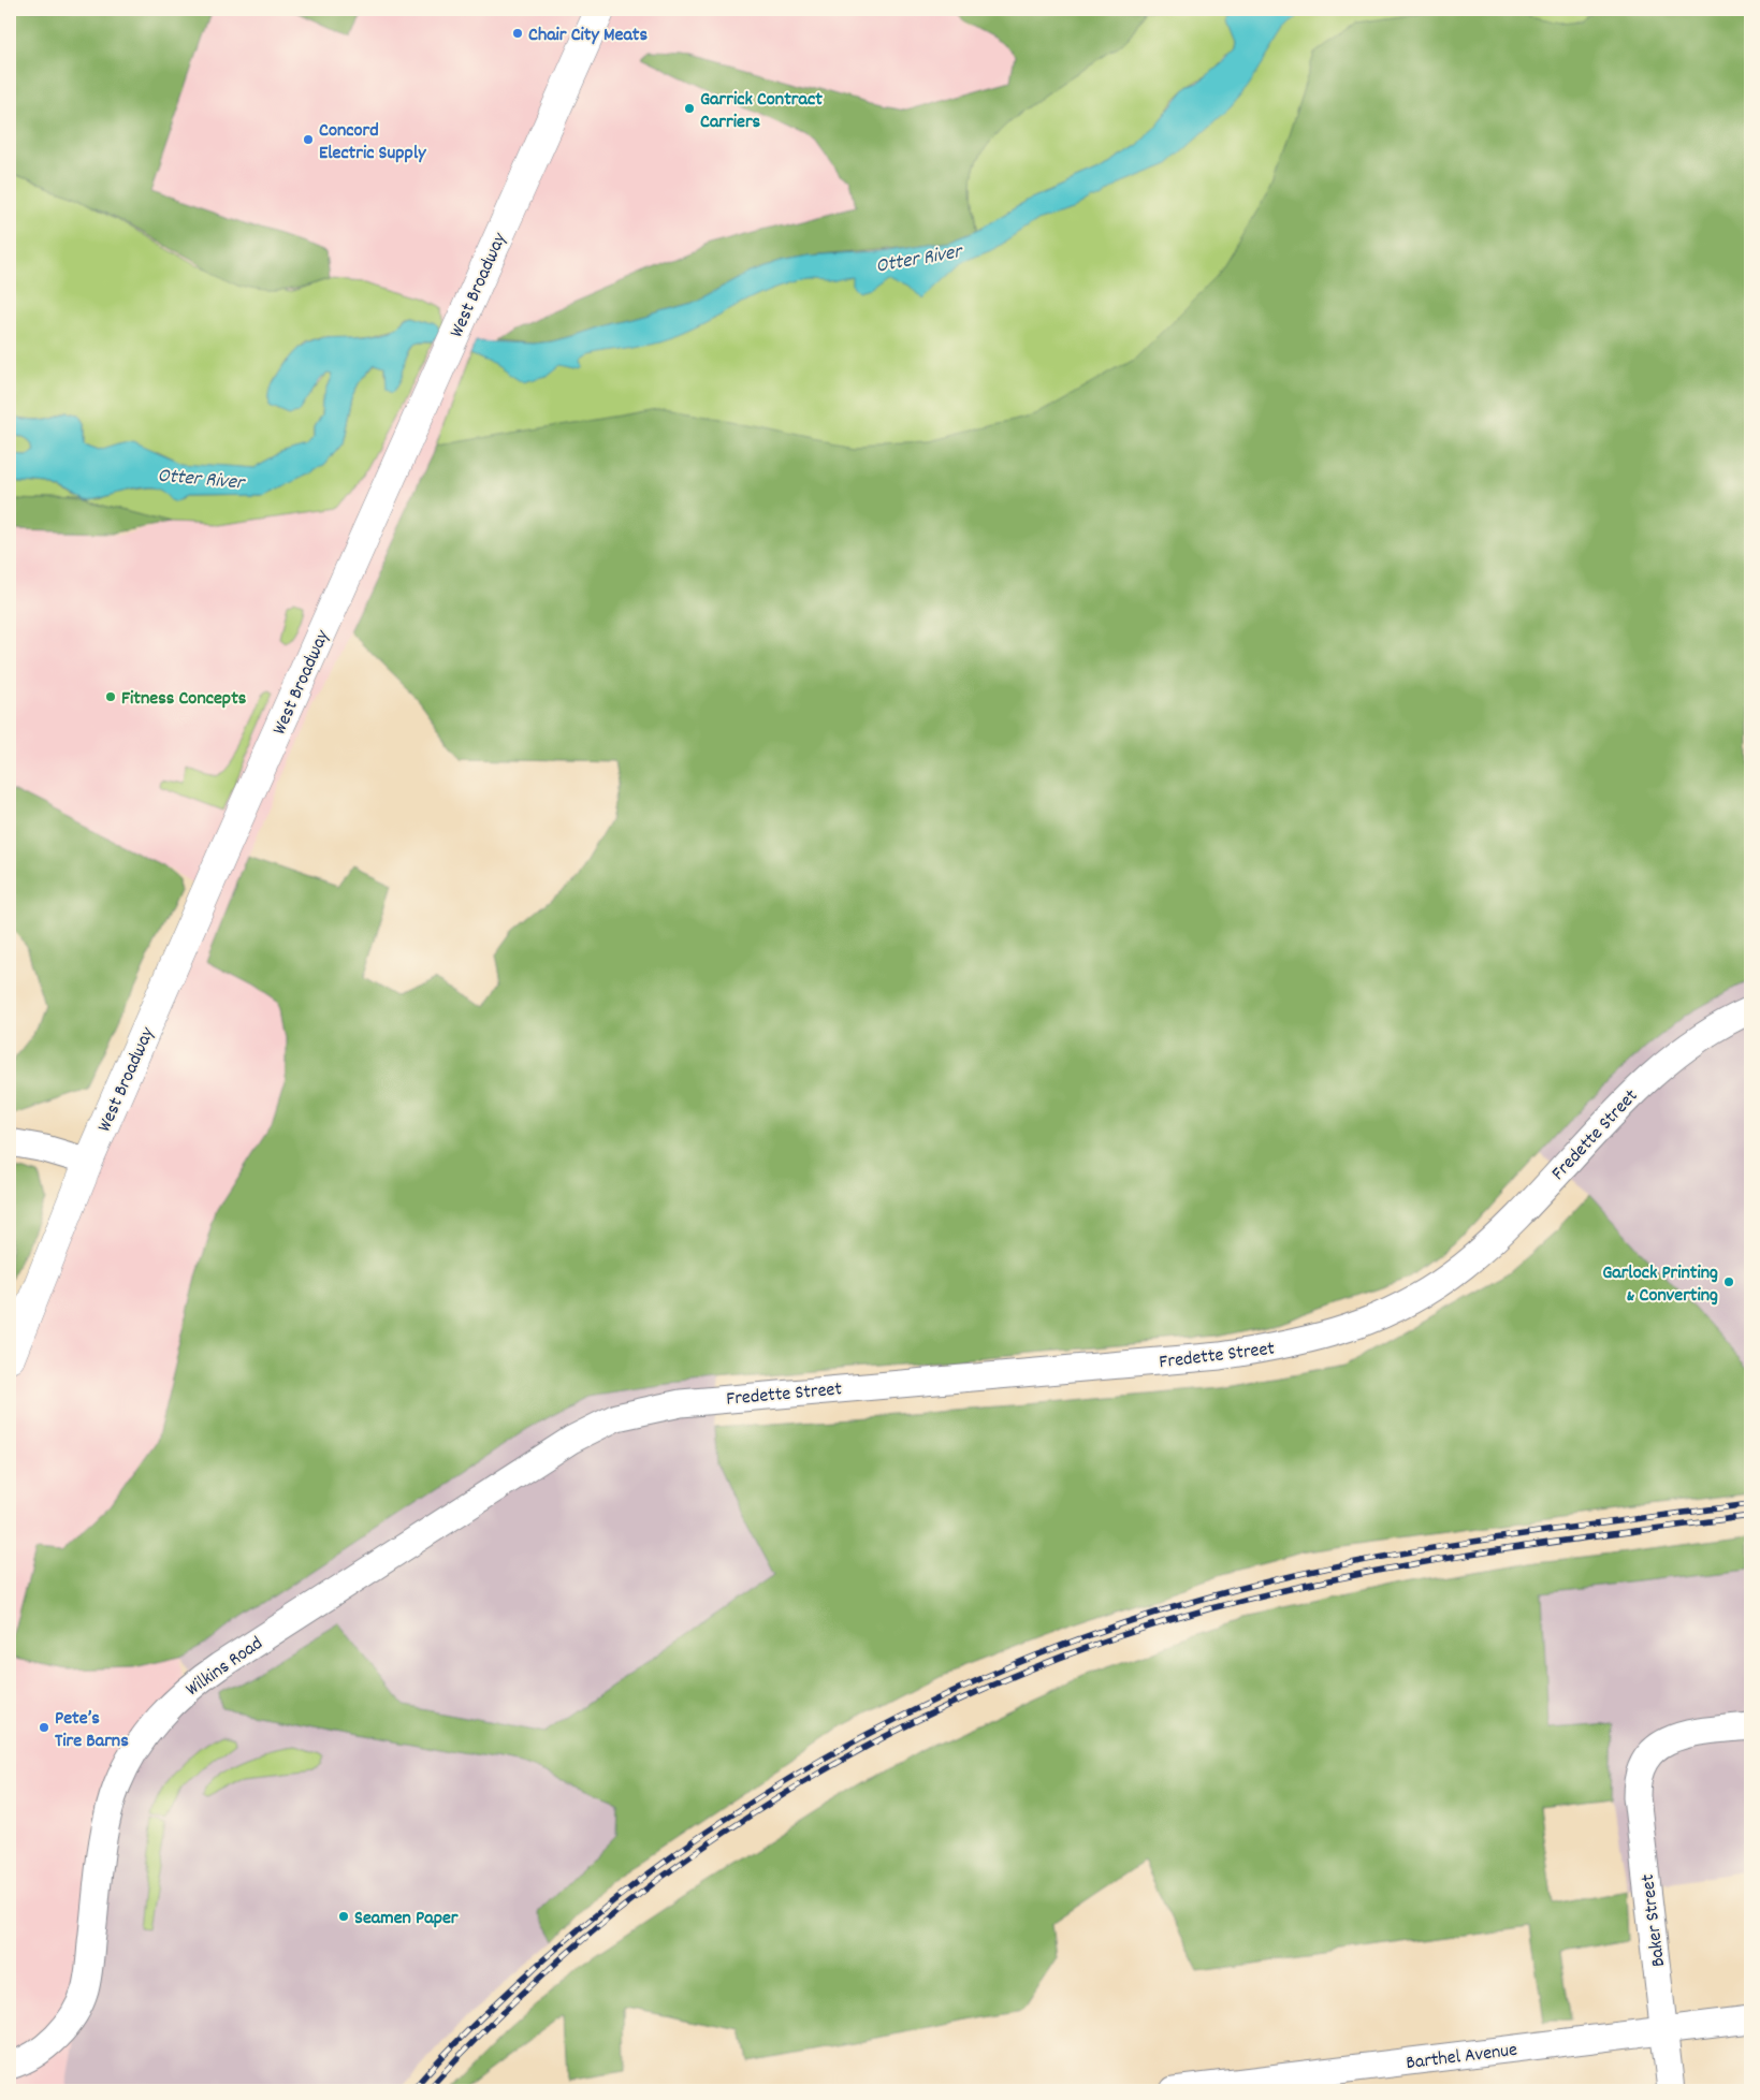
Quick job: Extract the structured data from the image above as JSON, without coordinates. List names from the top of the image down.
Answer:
{
  "streets": {
    "main road": ["West Broadway"],
    "street": [
      "Fredette Street",
      "Wilkins Road",
      "Baker Street",
      "Barthel Avenue"
    ]
  },
  "crossings": [
    ["Fredette Street", "Wilkins Road"],
    ["Baker Street", "Barthel Avenue"]
  ],
  "water": ["Otter River"],
  "places": [
    "Chair City Meats",
    "Garrick Contract Carriers",
    "Concord Electric Supply",
    "Fitness Concepts",
    "Garlock Printing & Converting",
    "Pete’s Tire Barns",
    "Seamen Paper"
  ]
}
